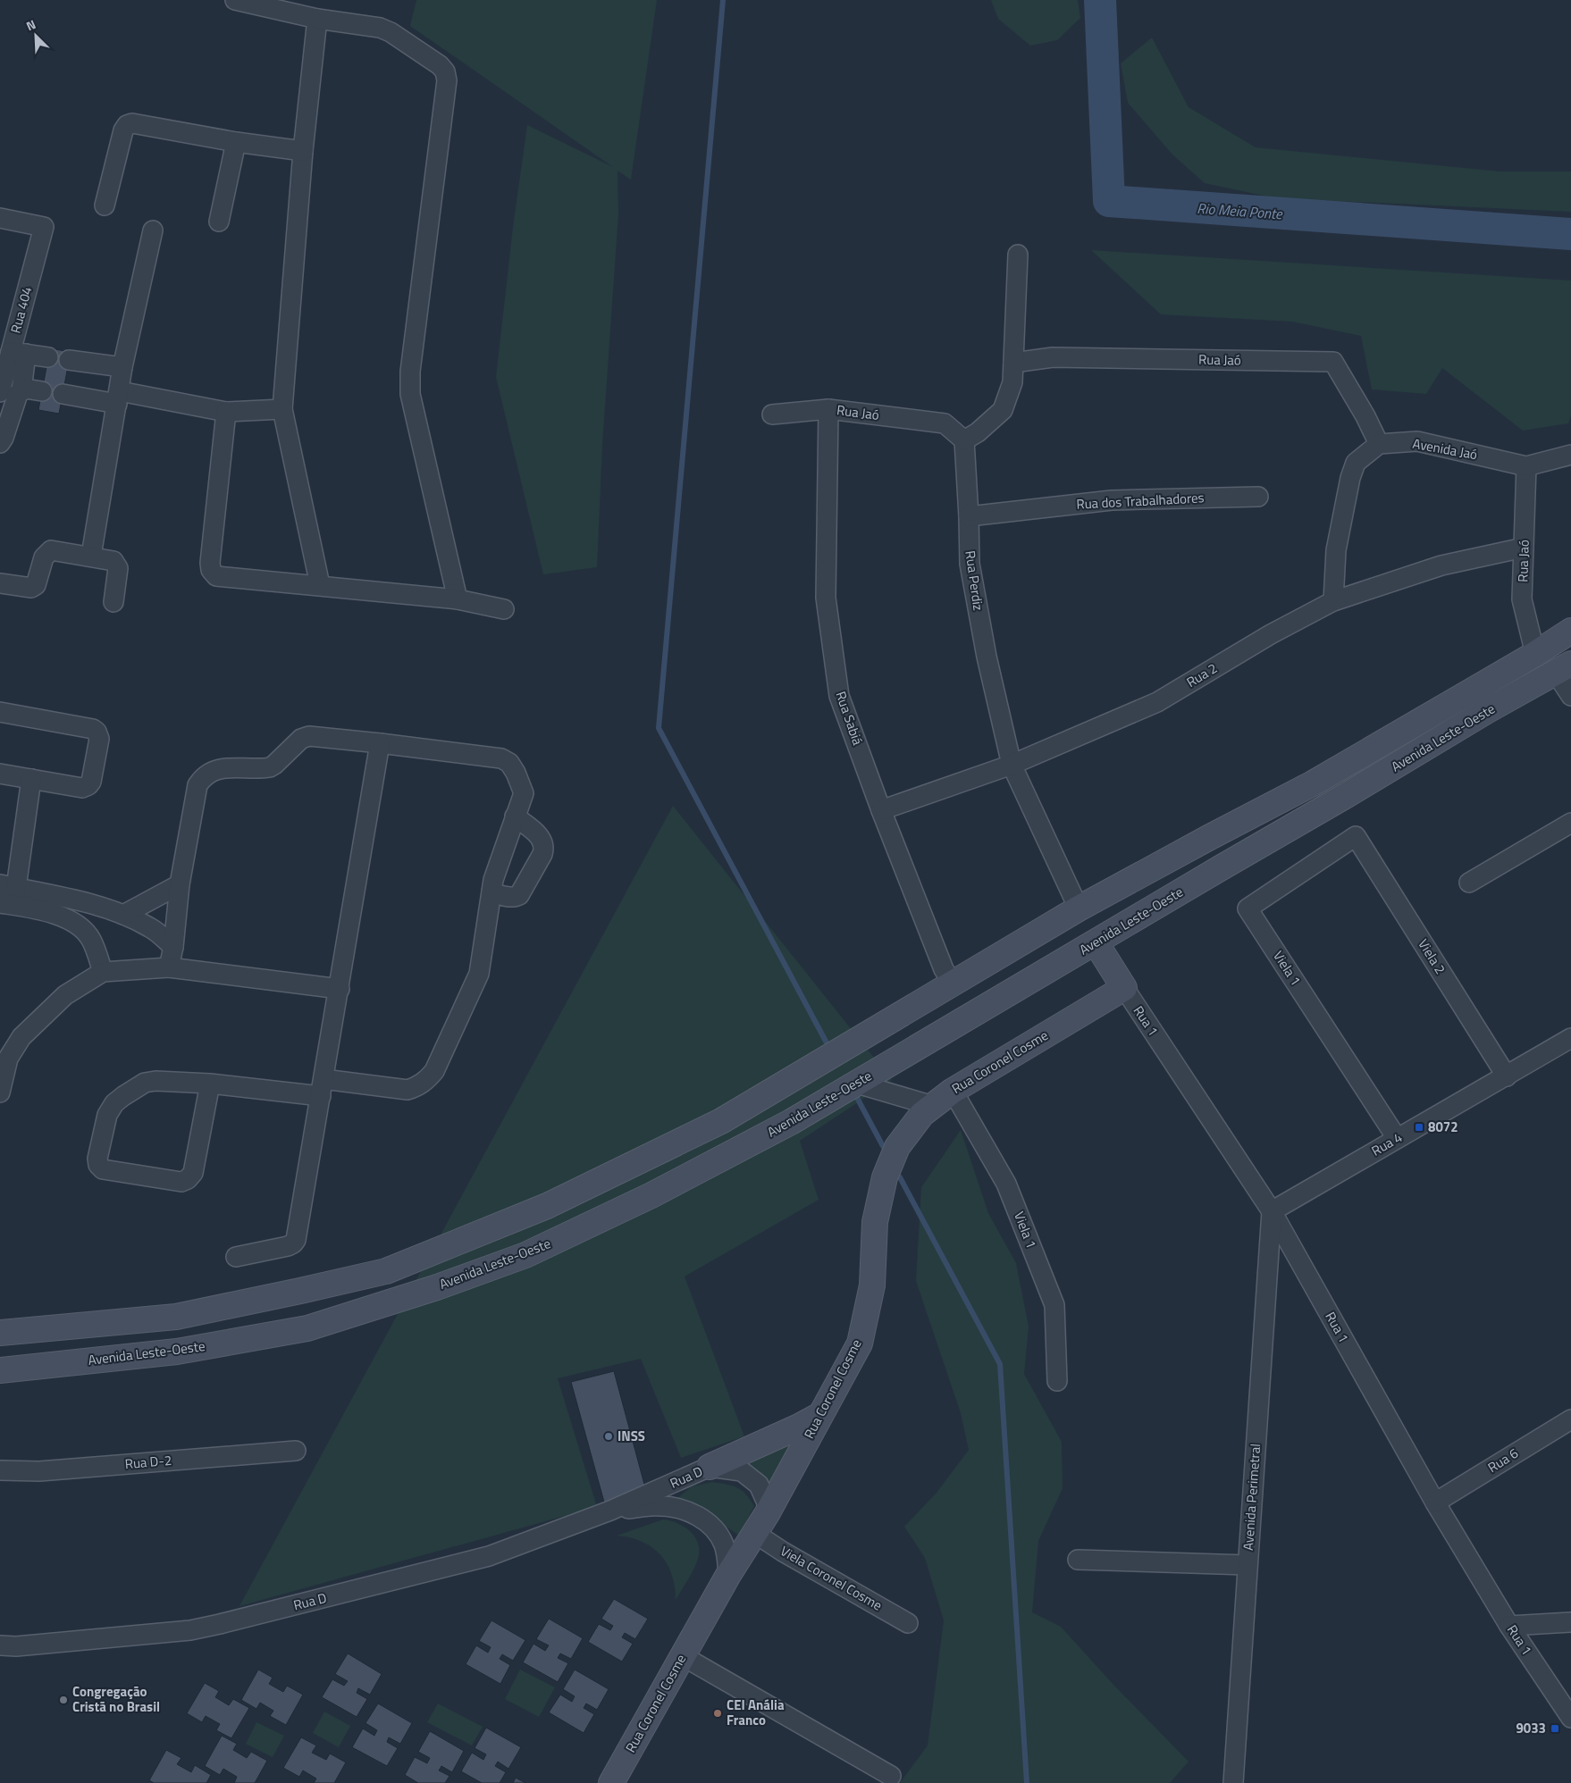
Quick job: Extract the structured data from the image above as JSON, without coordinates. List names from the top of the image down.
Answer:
{
  "streets": {
    "main road": ["Avenida Leste-Oeste", "Rua 1", "Rua Coronel Cosme"],
    "street": [
      "Rua 404",
      "Rua Jaó",
      "Avenida Jaó",
      "Rua dos Trabalhadores",
      "Rua Perdiz",
      "Rua 2",
      "Rua Sabiá",
      "Viela 2",
      "Viela 1",
      "Rua 4",
      "Rua 6",
      "Rua D-2",
      "Rua D",
      "Avenida Perimetral",
      "Viela Coronel Cosme"
    ]
  },
  "crossings": [
    ["Rua Jaó", "Avenida Jaó"],
    ["Rua Jaó", "Rua Perdiz"],
    ["Rua Jaó", "Rua 2"],
    ["Rua Jaó", "Rua Sabiá"],
    ["Rua Jaó", "Avenida Leste-Oeste"],
    ["Rua dos Trabalhadores", "Rua Perdiz"],
    ["Rua Perdiz", "Rua 2"],
    ["Rua Perdiz", "Avenida Leste-Oeste"],
    ["Rua 2", "Rua Sabiá"],
    ["Rua Sabiá", "Avenida Leste-Oeste"],
    ["Avenida Leste-Oeste", "Rua 1"],
    ["Viela 2", "Viela 1"],
    ["Viela 2", "Rua 4"],
    ["Viela 1", "Rua Coronel Cosme"],
    ["Viela 1", "Rua 4"],
    ["Rua 1", "Rua Coronel Cosme"],
    ["Rua 1", "Rua 4"],
    ["Rua 1", "Rua 6"],
    ["Rua 1", "Avenida Perimetral"],
    ["Rua Coronel Cosme", "Rua D"],
    ["Rua Coronel Cosme", "Viela Coronel Cosme"],
    ["Rua 4", "Avenida Perimetral"],
    ["Rua D", "Viela Coronel Cosme"]
  ],
  "water": ["Rio Meia Ponte"],
  "places": {
    "transit": ["8072", "9033"],
    "other": ["INSS", "Congregação Cristã no Brasil", "CEI Anália Franco"]
  },
  "north": "top left"
}
